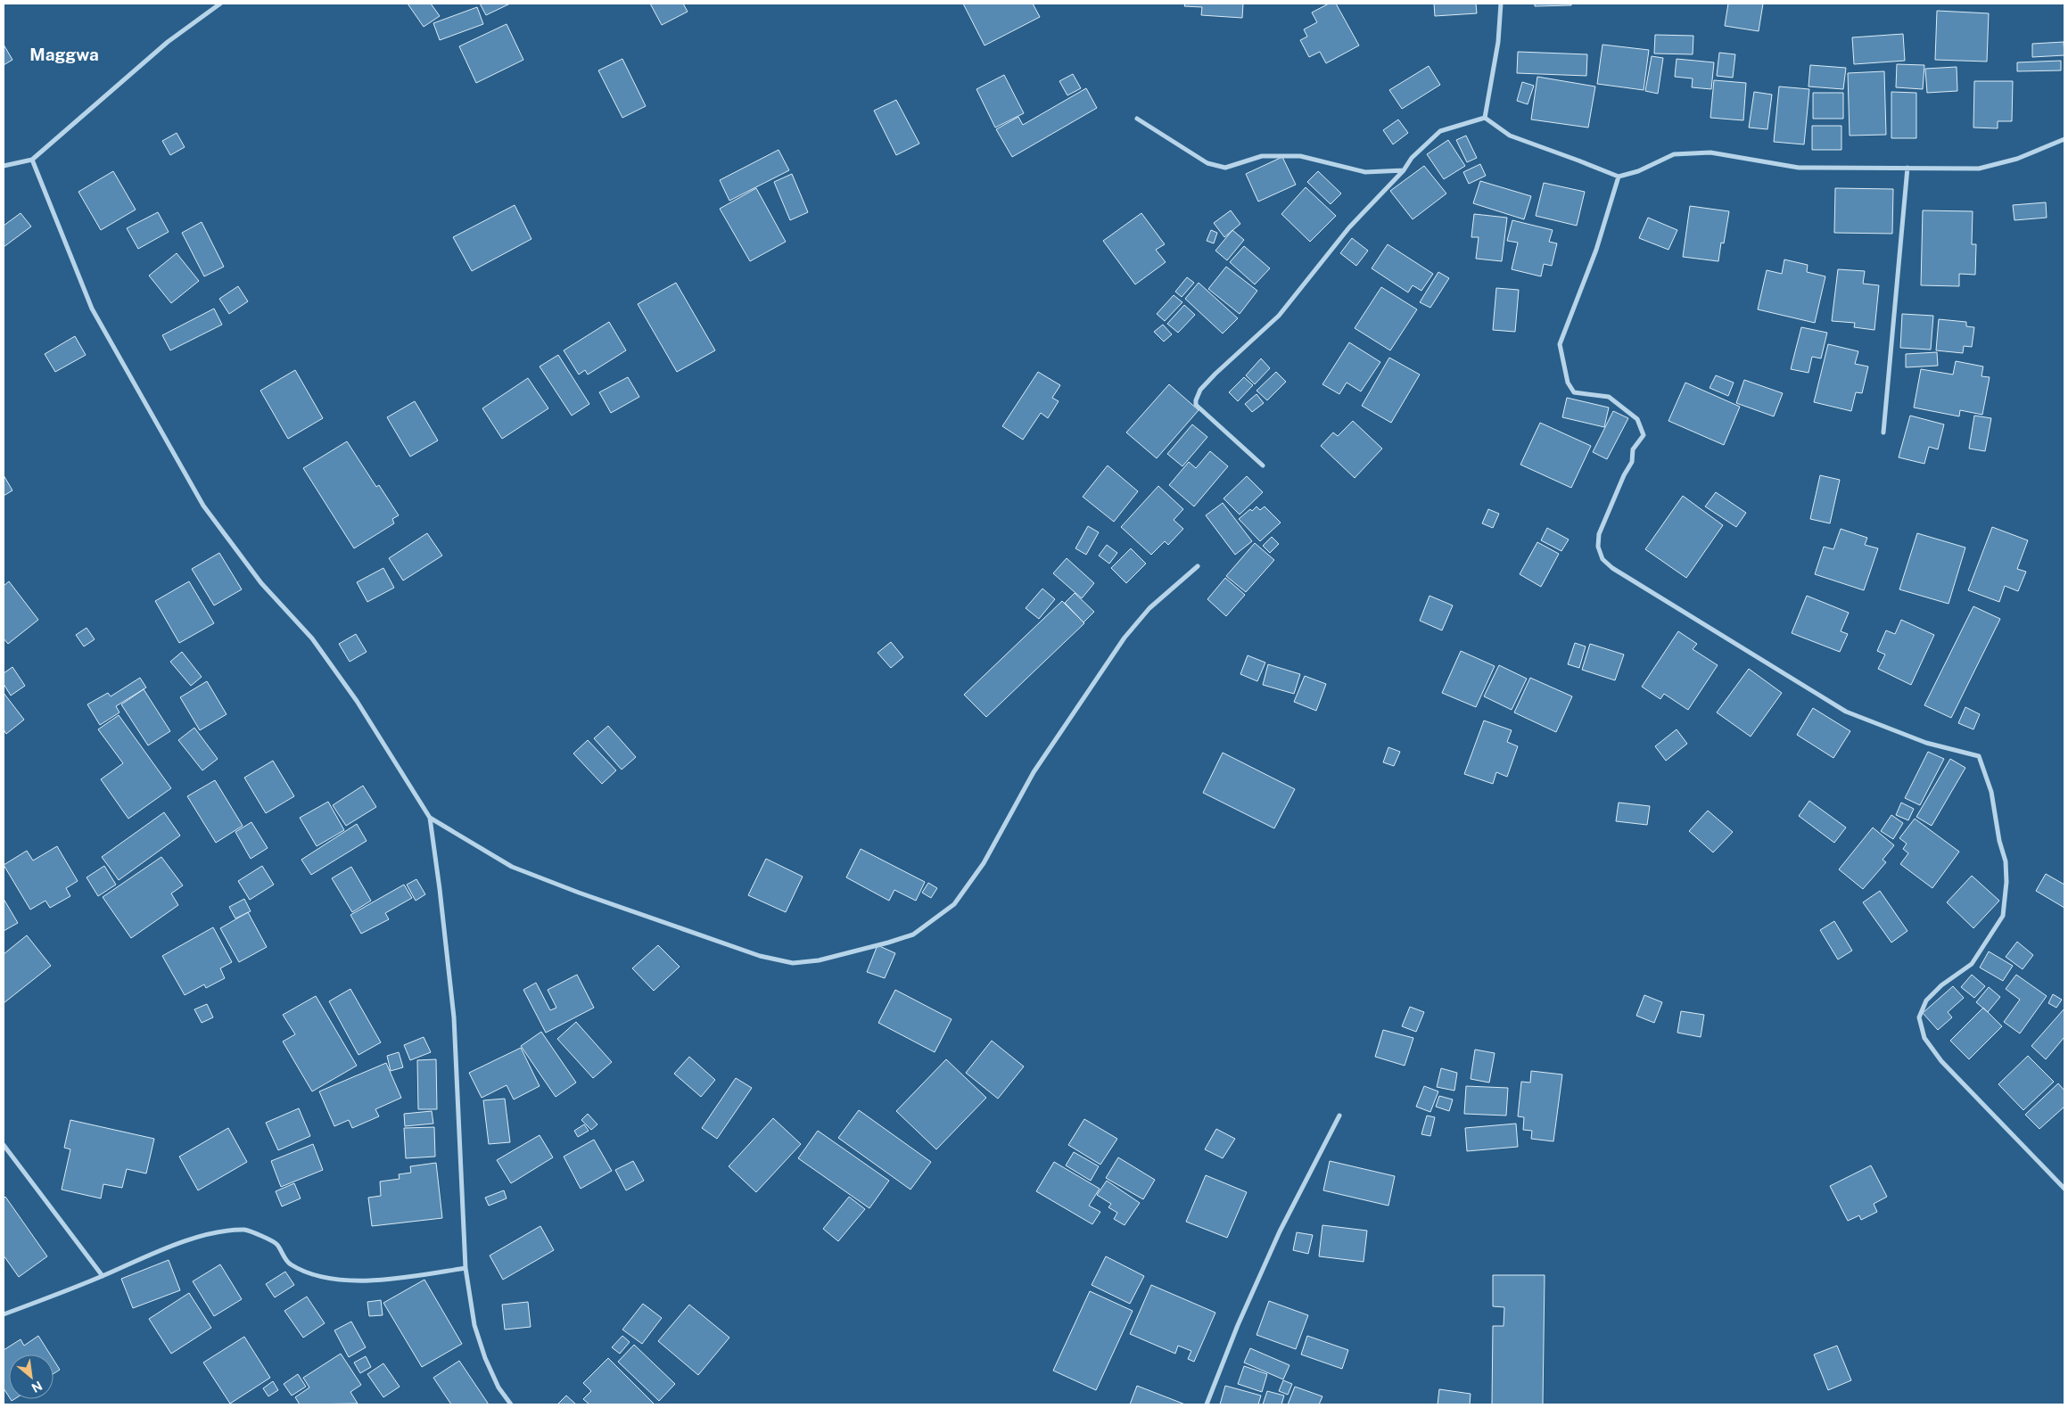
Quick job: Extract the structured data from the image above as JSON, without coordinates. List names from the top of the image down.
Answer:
{
  "districts": ["Maggwa"],
  "north": "bottom right"
}
